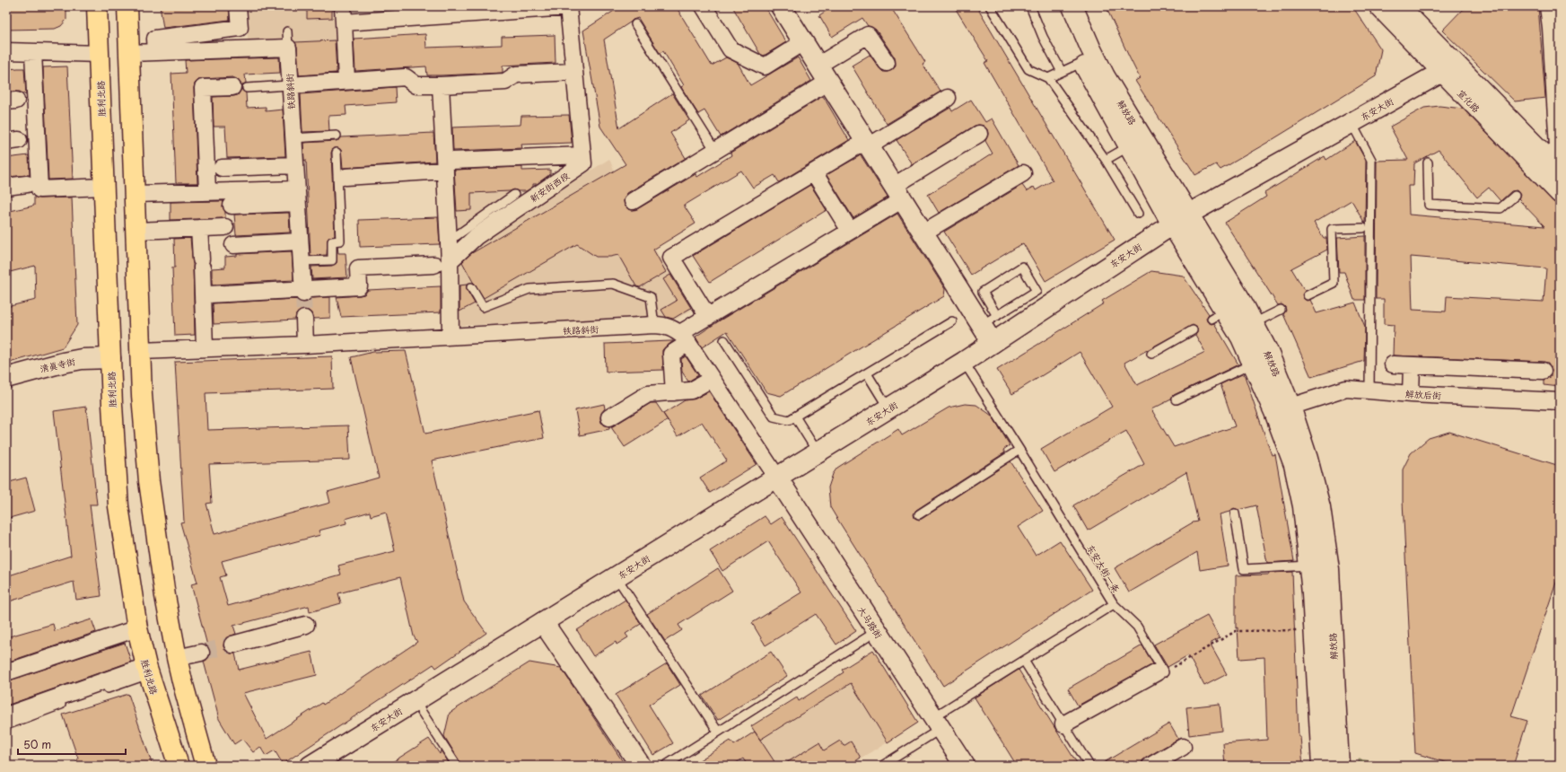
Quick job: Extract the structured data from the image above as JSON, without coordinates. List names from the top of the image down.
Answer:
{
  "streets": {
    "highway": ["胜利北路"],
    "main road": [
      "宣化路",
      "东安大街",
      "解放路",
      "清真寺街",
      "大马路街"
    ],
    "street": ["铁路斜街", "新安街西段", "解放后街"],
    "lane": ["东安大街一条"]
  },
  "crossings": [
    ["铁路斜街", "东安大街"],
    ["铁路斜街", "大马路街"],
    ["胜利北路", "清真寺街"],
    ["宣化路", "东安大街"],
    ["东安大街", "解放路"],
    ["东安大街", "东安大街一条"],
    ["东安大街", "大马路街"],
    ["解放路", "解放后街"],
    ["东安大街一条", "大马路街"]
  ],
  "scale_bar": "50 m"
}
